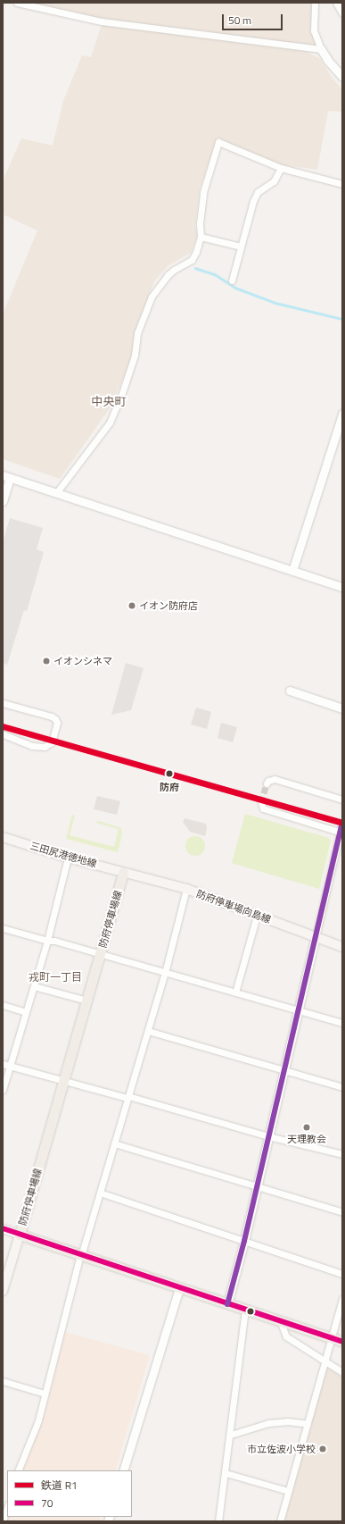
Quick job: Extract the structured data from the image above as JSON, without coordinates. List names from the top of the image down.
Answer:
{
  "streets": {
    "main road": ["三田尻港徳地線", "防府停車場向島線", "防府停車場線"]
  },
  "crossings": [
    ["三田尻港徳地線", "防府停車場向島線"],
    ["三田尻港徳地線", "防府停車場線"],
    ["防府停車場向島線", "防府停車場線"]
  ],
  "districts": ["中央町", "戎町一丁目"],
  "places": [
    "イオン防府店",
    "イオンシネマ",
    "防府",
    "天理教会",
    "市立佐波小学校"
  ],
  "lines": ["rail line R1", "transit line 70"],
  "legend": ["鉄道 R1", "70"],
  "scale_bar": "50 m"
}
